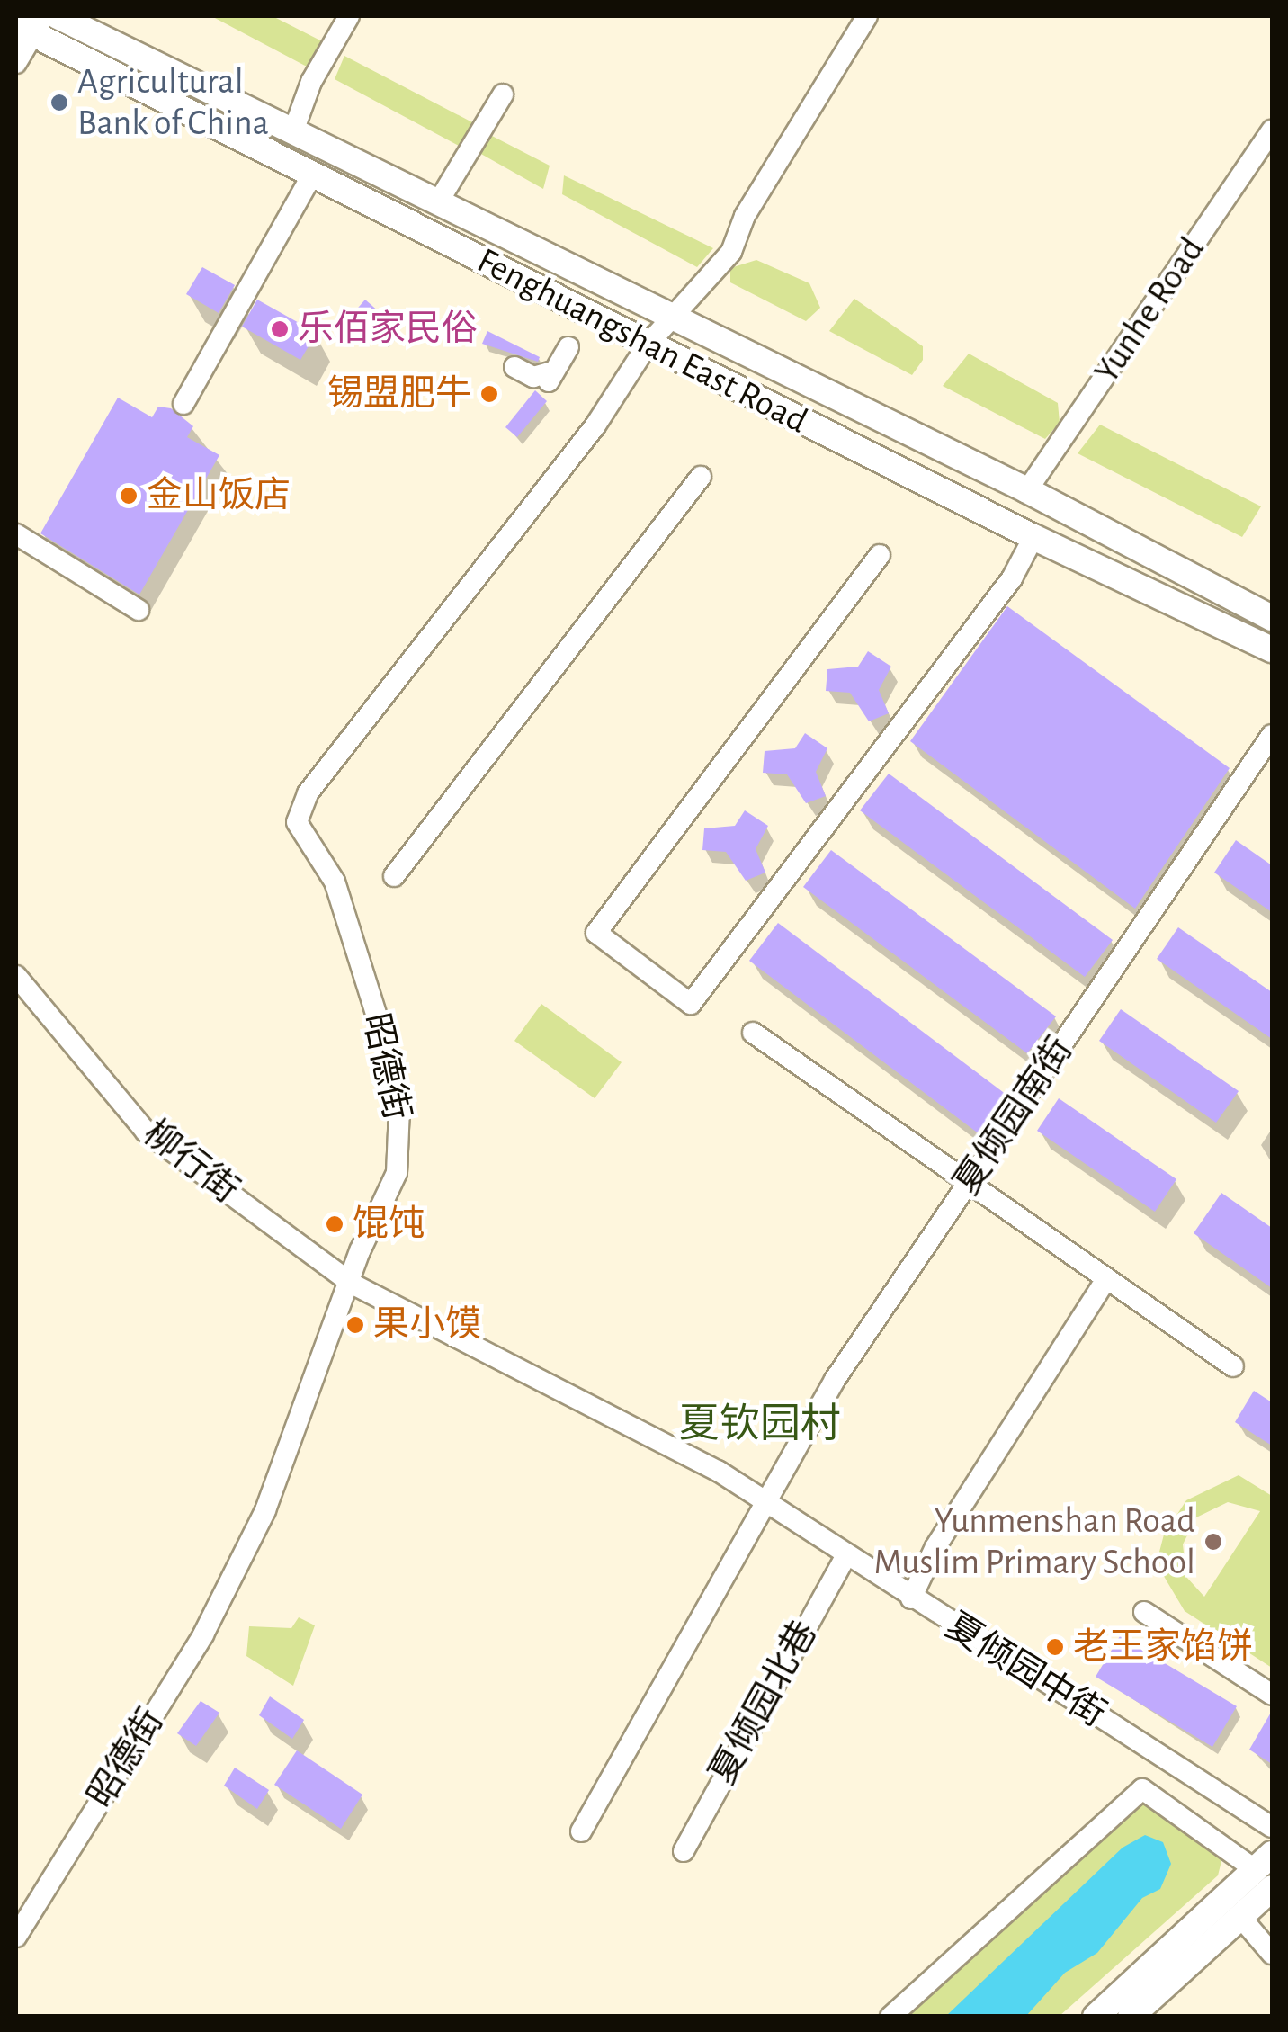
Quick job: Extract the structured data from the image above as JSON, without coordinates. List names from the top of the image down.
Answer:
{
  "streets": {
    "main road": ["Fenghuangshan East Road"],
    "street": [
      "Yunhe Road",
      "昭德街",
      "夏倾园南街",
      "柳行街",
      "夏倾园中街",
      "夏倾园北巷"
    ]
  },
  "crossings": [
    ["Yunhe Road", "Fenghuangshan East Road"],
    ["Fenghuangshan East Road", "昭德街"],
    ["昭德街", "柳行街"],
    ["昭德街", "夏倾园中街"],
    ["夏倾园南街", "夏倾园中街"],
    ["柳行街", "夏倾园中街"],
    ["夏倾园中街", "夏倾园北巷"]
  ],
  "districts": ["夏钦园村"],
  "places": [
    "Agricultural Bank of China",
    "乐佰家民俗",
    "锡盟肥牛",
    "金山饭店",
    "馄饨",
    "果小馍",
    "Yunmenshan Road Muslim Primary School",
    "老王家馅饼"
  ]
}
